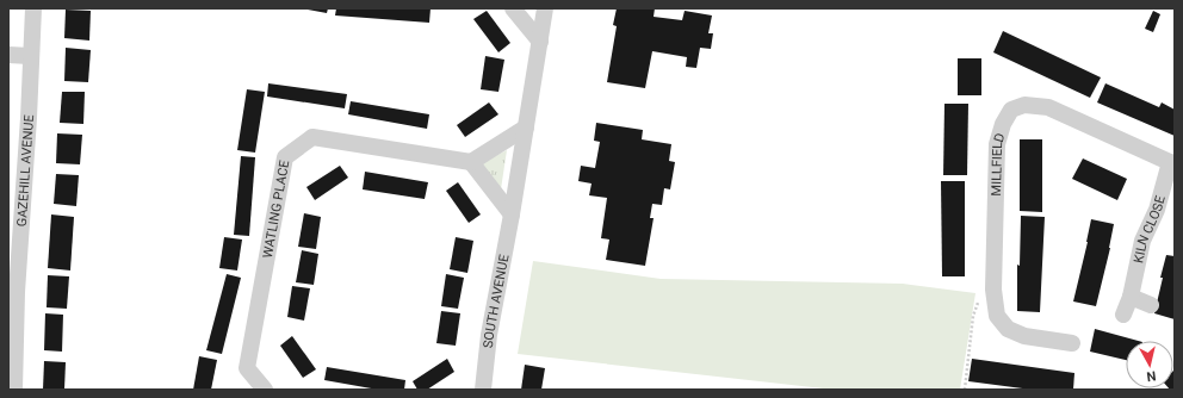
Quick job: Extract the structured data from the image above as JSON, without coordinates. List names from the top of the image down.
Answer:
{
  "streets": {
    "street": [
      "MILLFIELD",
      "GAZEHILL AVENUE",
      "WATLING PLACE",
      "KILN CLOSE",
      "SOUTH AVENUE"
    ]
  },
  "crossings": [
    ["MILLFIELD", "KILN CLOSE"]
  ],
  "north": "bottom"
}
